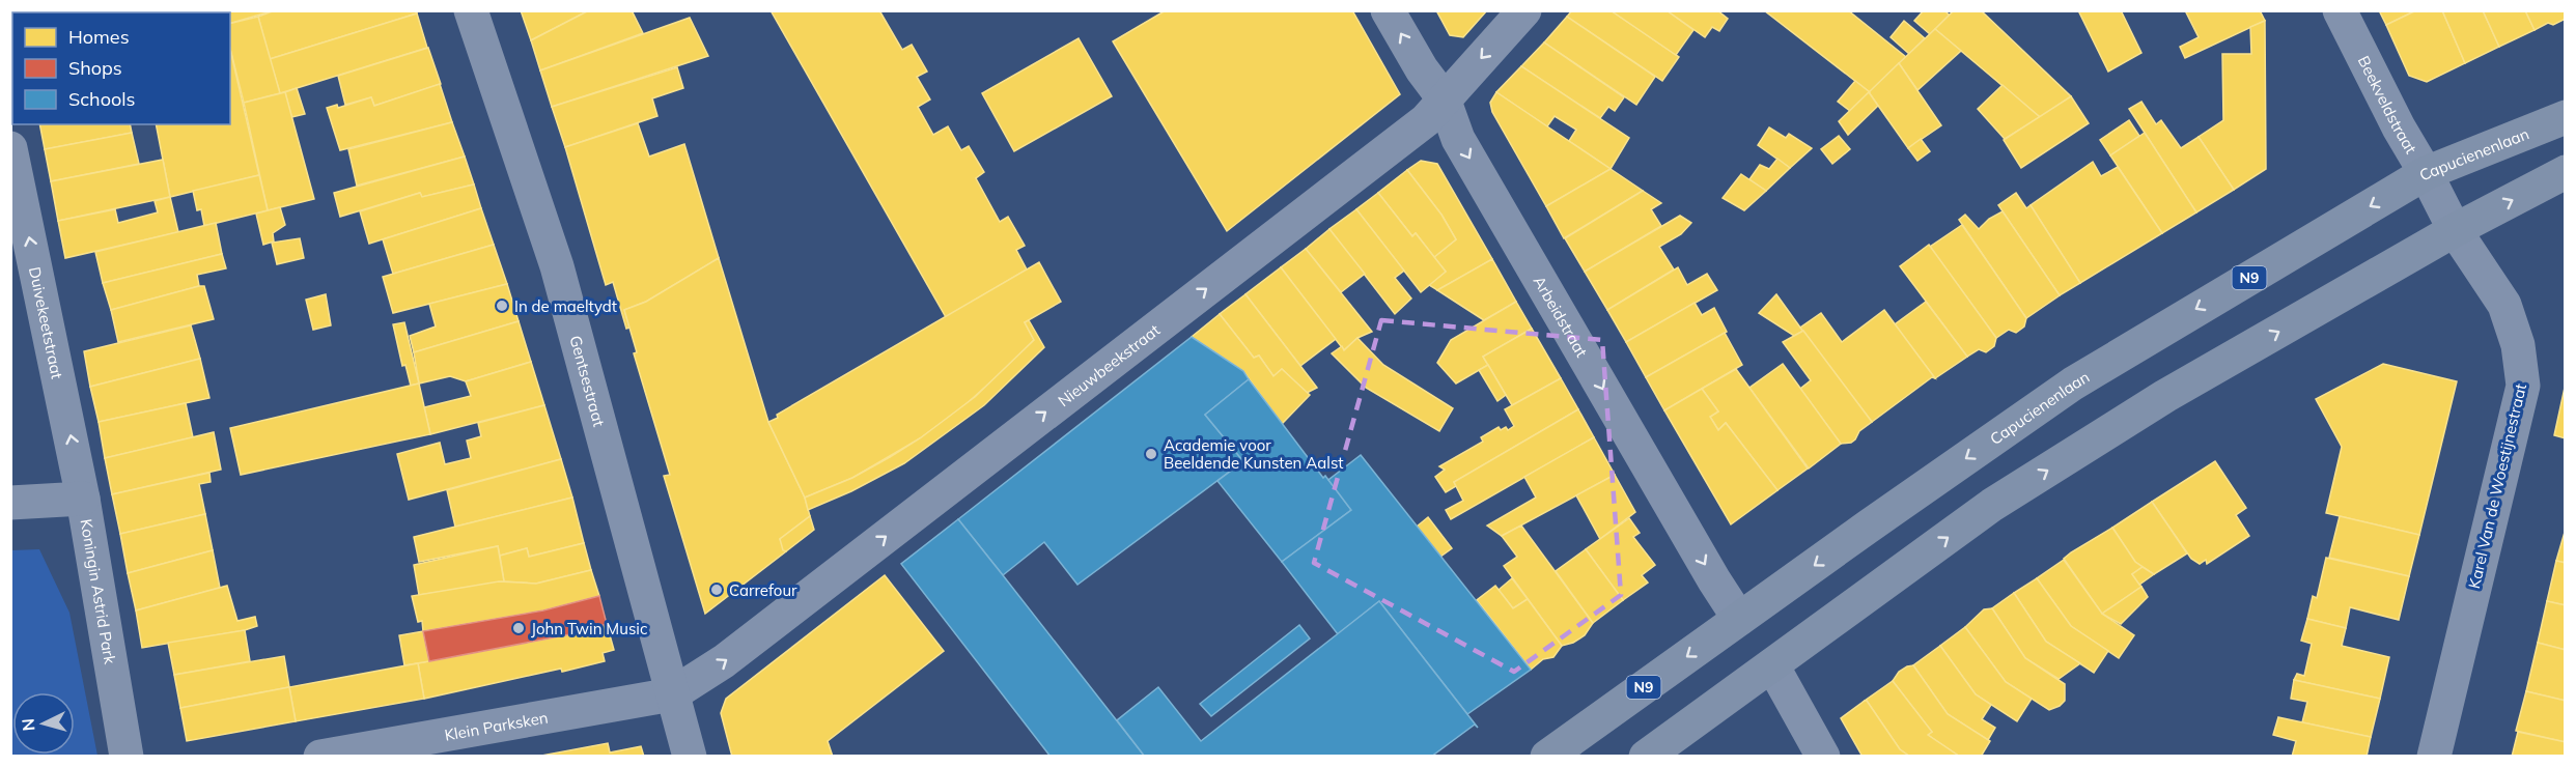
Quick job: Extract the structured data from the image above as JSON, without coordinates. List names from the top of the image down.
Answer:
{
  "streets": {
    "main road": ["Capucienenlaan", "N9"],
    "street": [
      "Beekveldstraat",
      "Arbeidstraat",
      "Duivekeetstraat",
      "Nieuwbeekstraat",
      "Gentsestraat",
      "Karel Van de Woestijnestraat",
      "Koningin Astrid Park",
      "Klein Parksken"
    ]
  },
  "crossings": [
    ["Beekveldstraat", "Capucienenlaan"],
    ["Beekveldstraat", "Karel Van de Woestijnestraat"],
    ["Capucienenlaan", "Arbeidstraat"],
    ["Arbeidstraat", "Nieuwbeekstraat"],
    ["Duivekeetstraat", "Koningin Astrid Park"],
    ["Nieuwbeekstraat", "Gentsestraat"],
    ["Nieuwbeekstraat", "Klein Parksken"],
    ["Gentsestraat", "Klein Parksken"]
  ],
  "one_way": ["Duivekeetstraat"],
  "places": [
    "In de maeltydt",
    "Academie voor Beeldende Kunsten Aalst",
    "Carrefour",
    "John Twin Music"
  ],
  "legend": ["Homes", "Shops", "Schools"],
  "north": "left"
}
